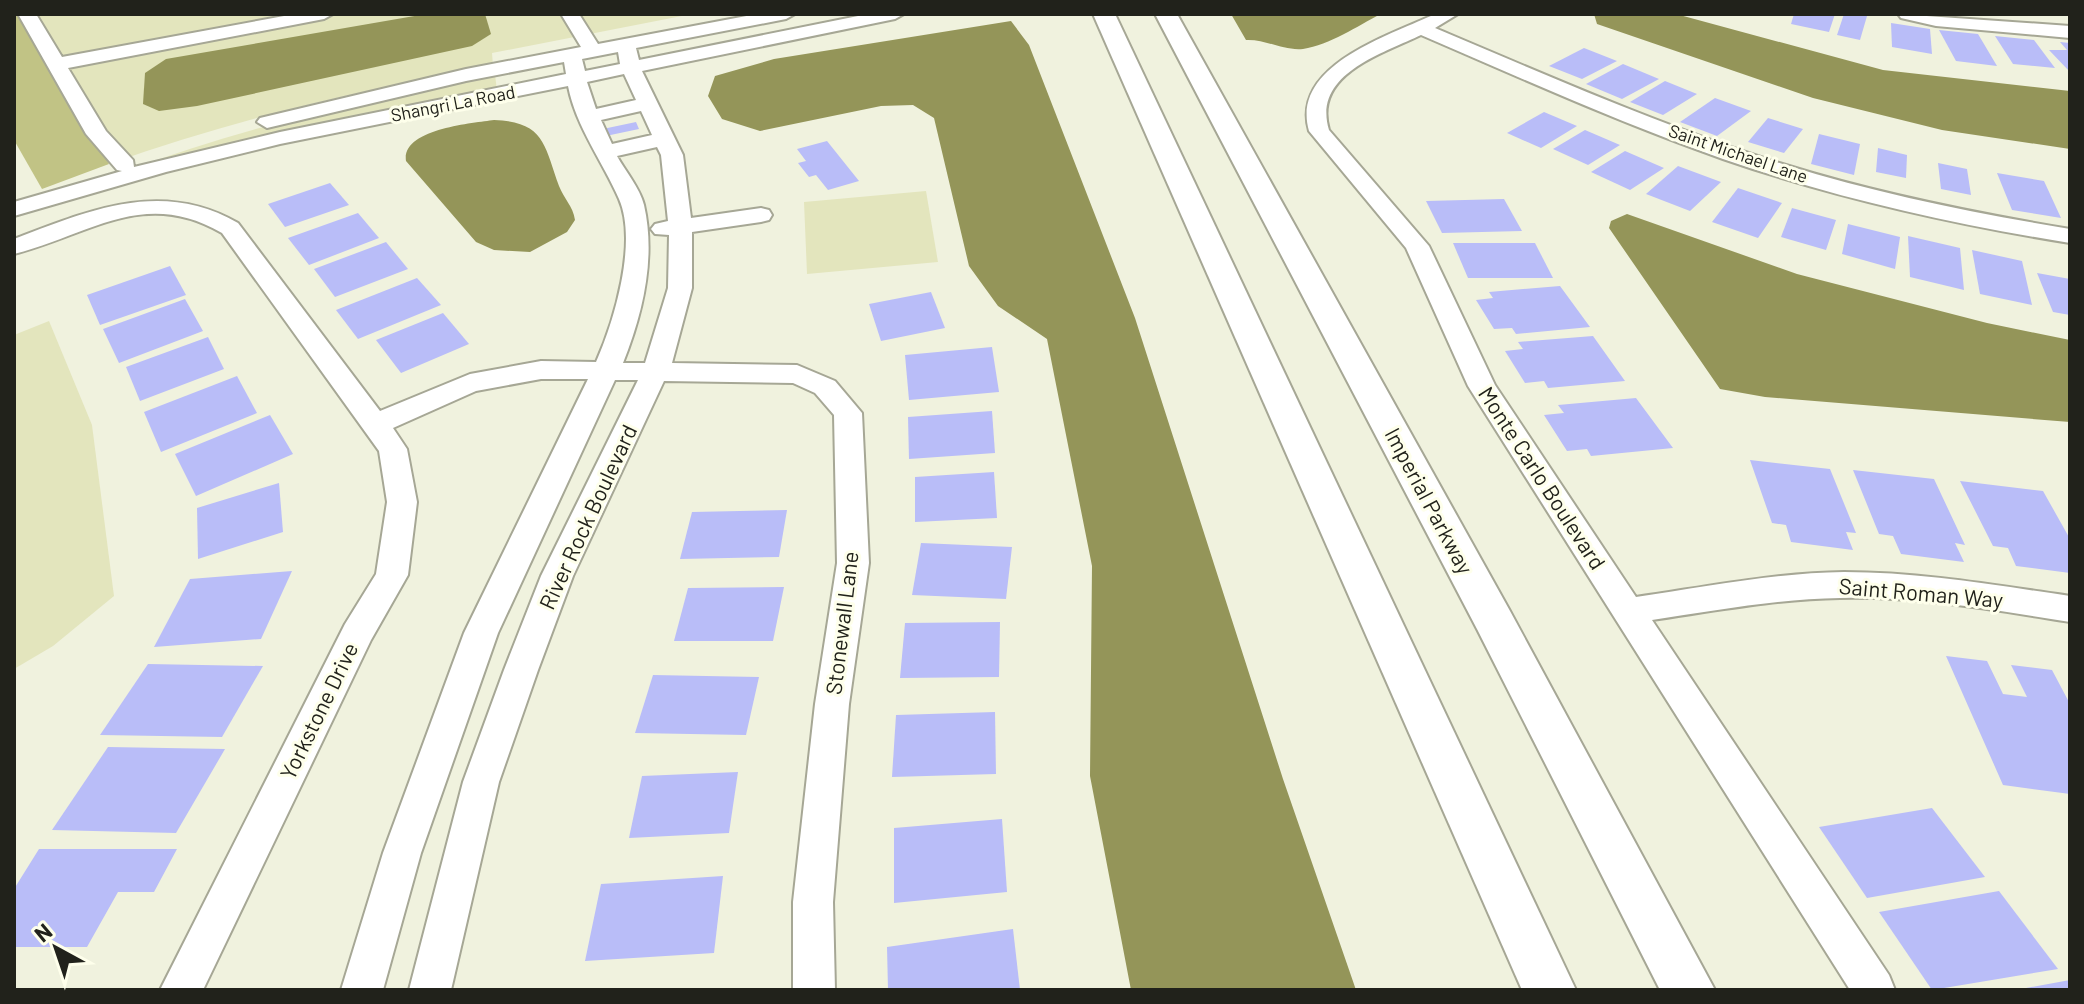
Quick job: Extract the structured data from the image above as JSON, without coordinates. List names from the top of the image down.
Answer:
{
  "streets": {
    "main road": ["Imperial Parkway"],
    "street": [
      "Shangri La Road",
      "Saint Michael Lane",
      "Monte Carlo Boulevard",
      "River Rock Boulevard",
      "Saint Roman Way",
      "Stonewall Lane",
      "Yorkstone Drive"
    ]
  },
  "crossings": [
    ["Shangri La Road", "River Rock Boulevard"],
    ["Saint Michael Lane", "Monte Carlo Boulevard"],
    ["Monte Carlo Boulevard", "Saint Roman Way"],
    ["River Rock Boulevard", "Stonewall Lane"]
  ],
  "north": "top left"
}
